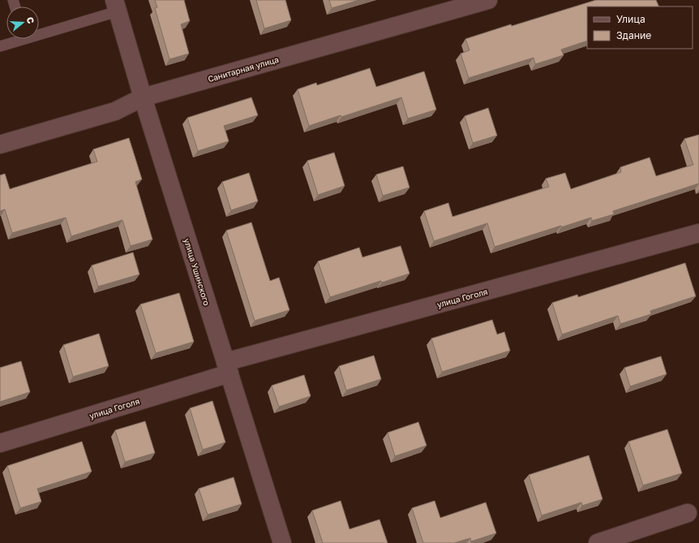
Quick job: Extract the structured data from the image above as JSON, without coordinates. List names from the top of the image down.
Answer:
{
  "streets": {
    "street": ["Санитарная улица", "улица Ушинского", "улица Гоголя"]
  },
  "crossings": [
    ["Санитарная улица", "улица Ушинского"],
    ["улица Ушинского", "улица Гоголя"]
  ],
  "legend": ["Улица", "Здание"],
  "north": "right"
}
